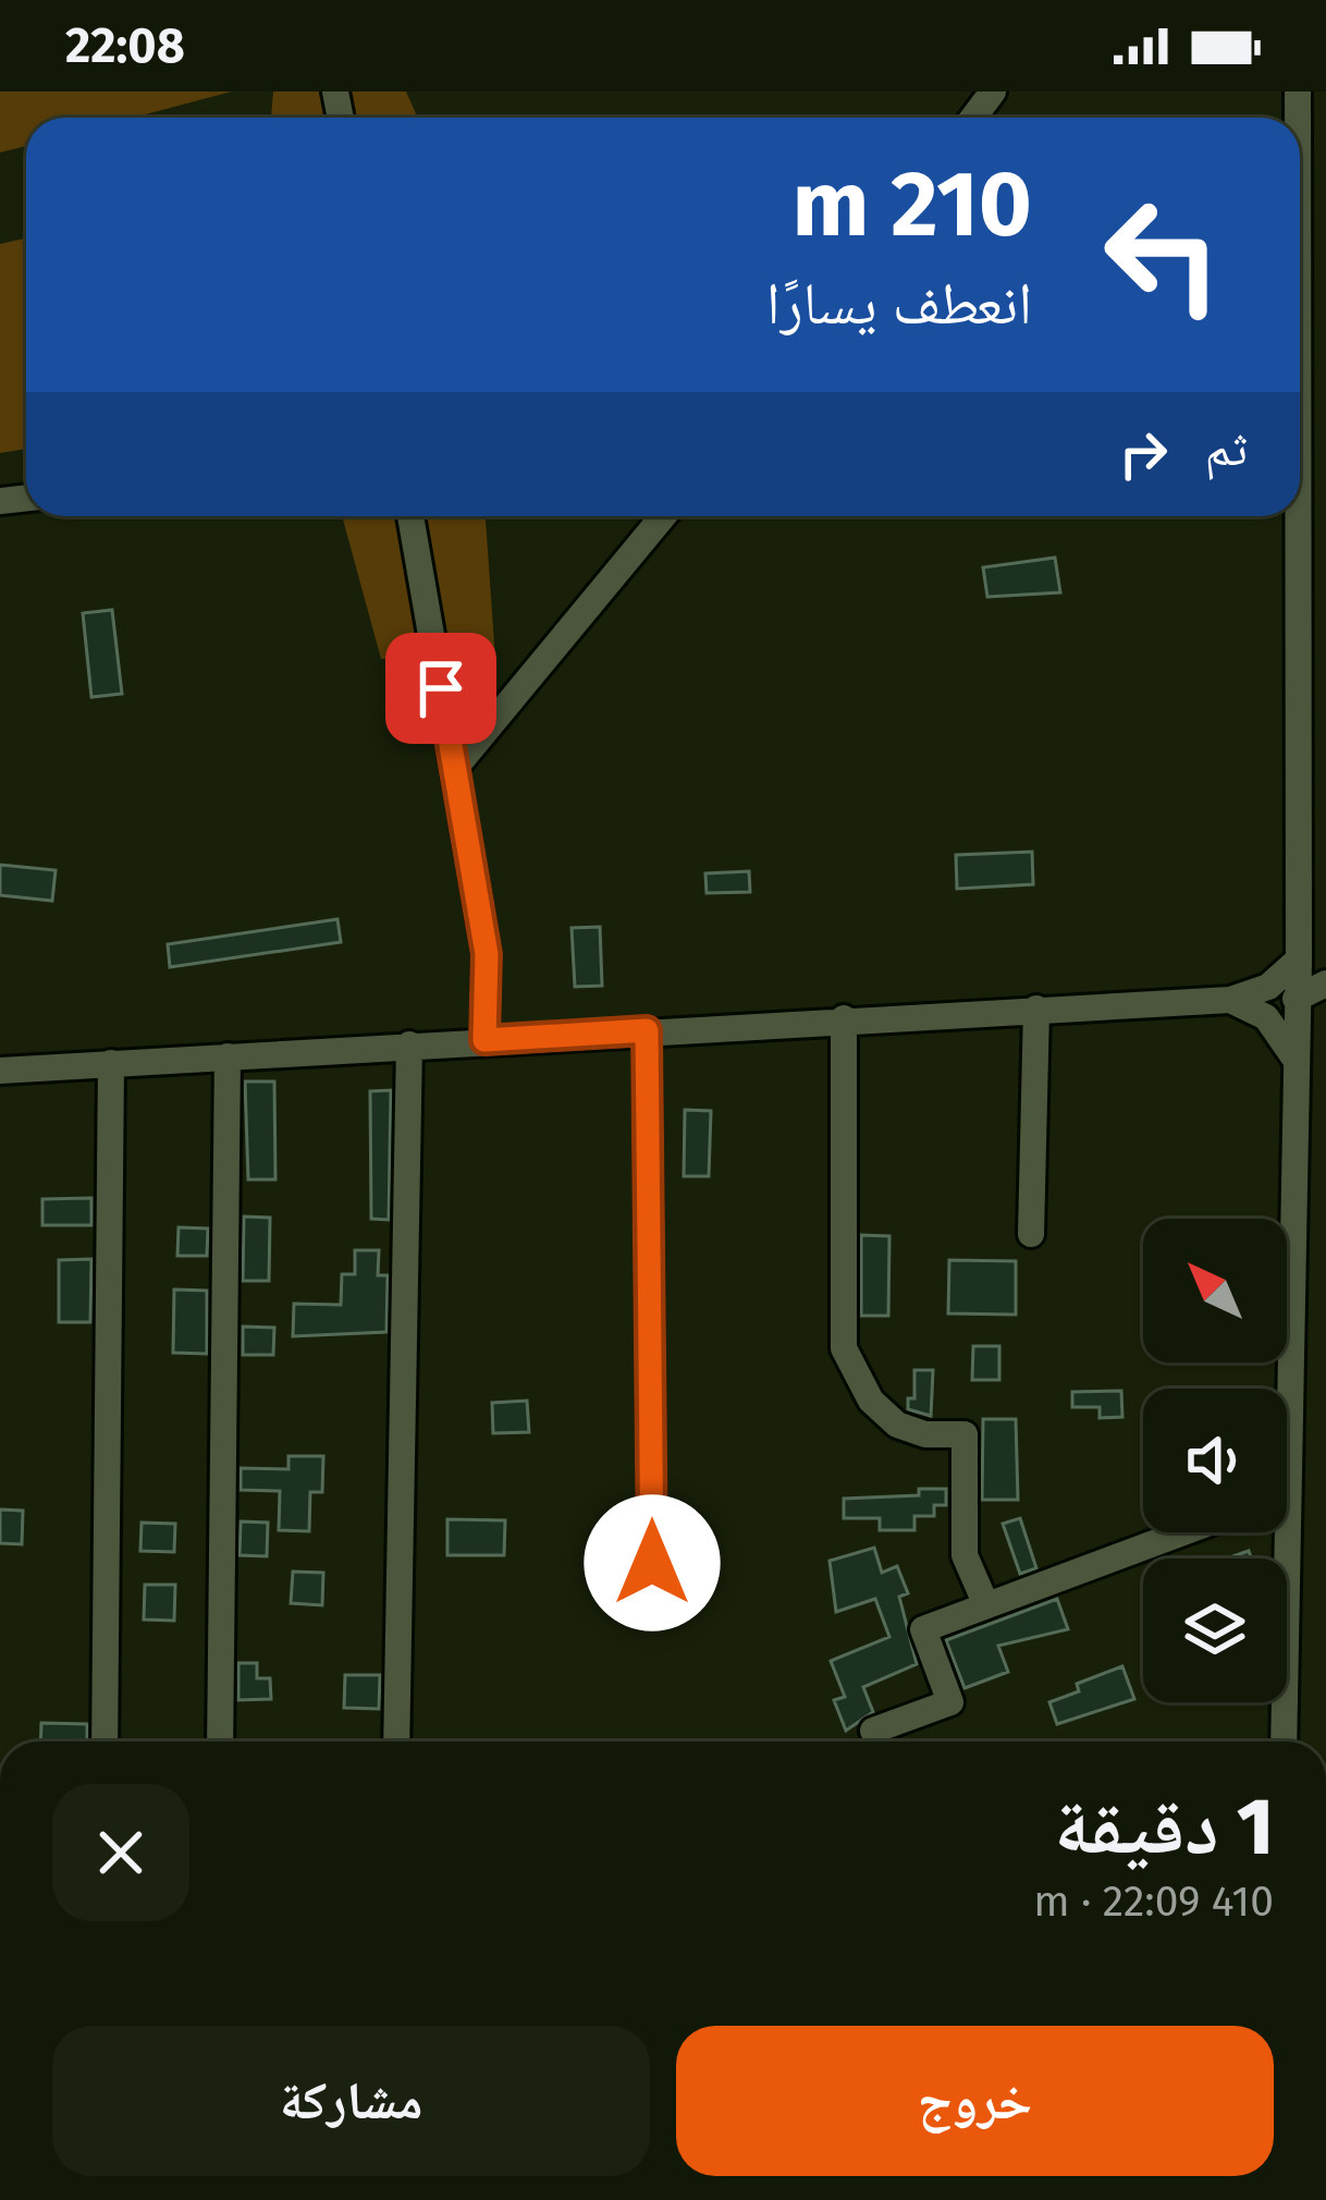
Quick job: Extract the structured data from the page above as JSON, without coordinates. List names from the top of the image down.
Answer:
{
  "north": "top left",
  "page": {
    "status": "22:08",
    "turn": ["210 m", "انعطف يسارًا"],
    "then": "ثم",
    "heading": ["1 دقيقة", "410 m · 22:09"],
    "buttons": ["خروج", "مشاركة"]
  }
}
